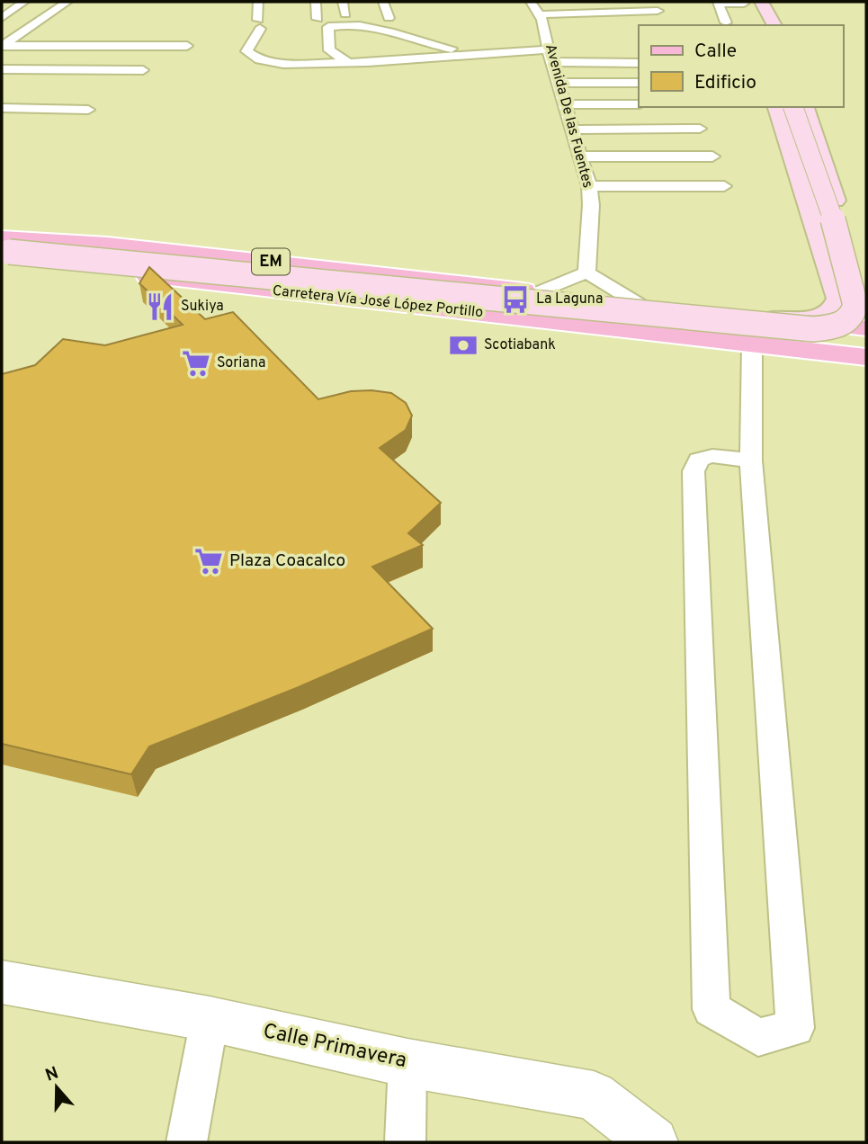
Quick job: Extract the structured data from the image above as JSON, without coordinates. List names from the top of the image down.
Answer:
{
  "streets": {
    "main road": ["EM", "Carretera Vía José López Portillo"],
    "street": ["Avenida De las Fuentes", "Calle Primavera"]
  },
  "places": {
    "bus stop": ["La Laguna"],
    "restaurant": ["Sukiya"],
    "bank": ["Scotiabank"],
    "supermarket": ["Soriana", "Plaza Coacalco"]
  },
  "legend": ["Calle", "Edificio"],
  "north": "top"
}
